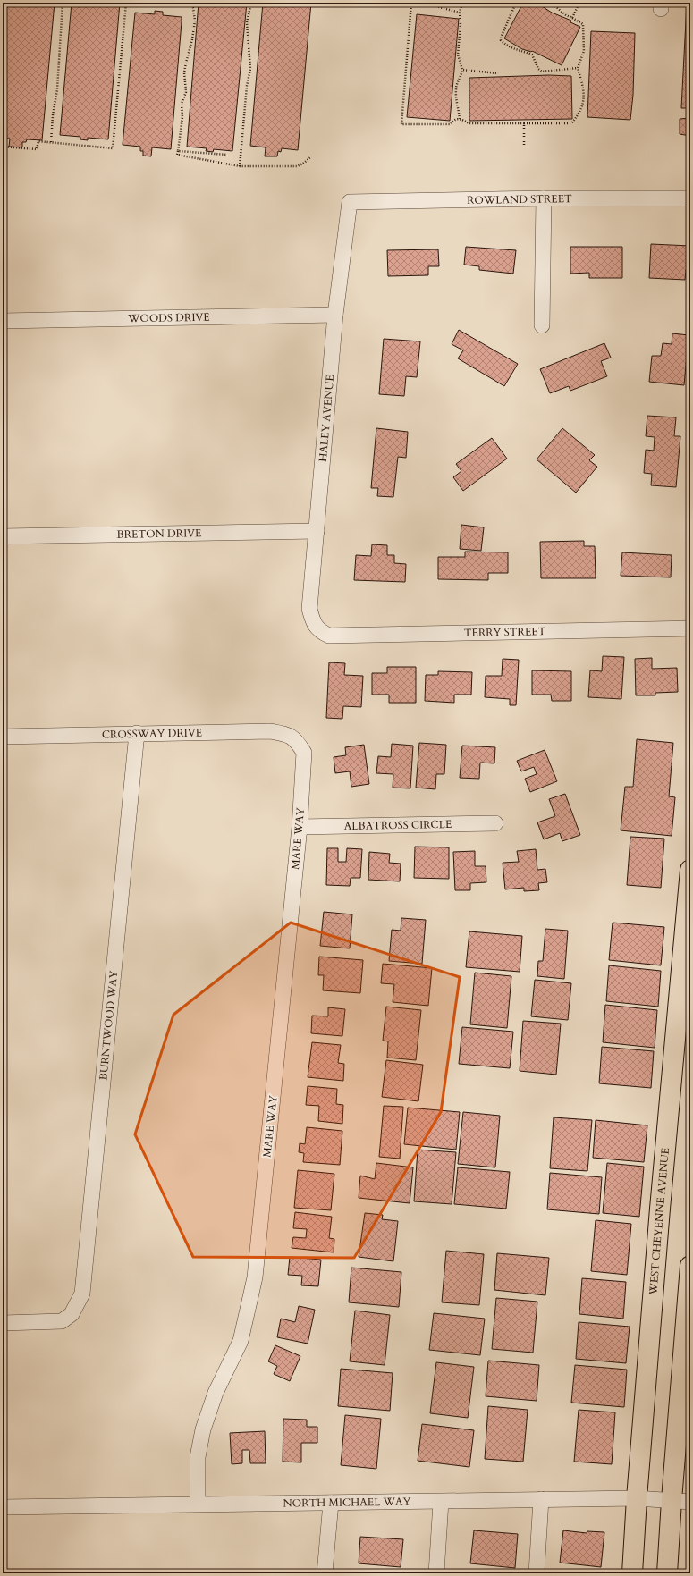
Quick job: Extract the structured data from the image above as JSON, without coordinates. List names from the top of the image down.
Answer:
{
  "streets": {
    "main road": ["WEST CHEYENNE AVENUE"],
    "street": [
      "ROWLAND STREET",
      "WOODS DRIVE",
      "HALEY AVENUE",
      "BRETON DRIVE",
      "TERRY STREET",
      "CROSSWAY DRIVE",
      "ALBATROSS CIRCLE",
      "MARE WAY",
      "BURNTWOOD WAY",
      "NORTH MICHAEL WAY"
    ]
  },
  "crossings": [
    ["ROWLAND STREET", "HALEY AVENUE"],
    ["WOODS DRIVE", "HALEY AVENUE"],
    ["HALEY AVENUE", "BRETON DRIVE"],
    ["HALEY AVENUE", "TERRY STREET"],
    ["CROSSWAY DRIVE", "MARE WAY"],
    ["CROSSWAY DRIVE", "BURNTWOOD WAY"],
    ["ALBATROSS CIRCLE", "MARE WAY"],
    ["MARE WAY", "NORTH MICHAEL WAY"],
    ["WEST CHEYENNE AVENUE", "NORTH MICHAEL WAY"]
  ]
}
